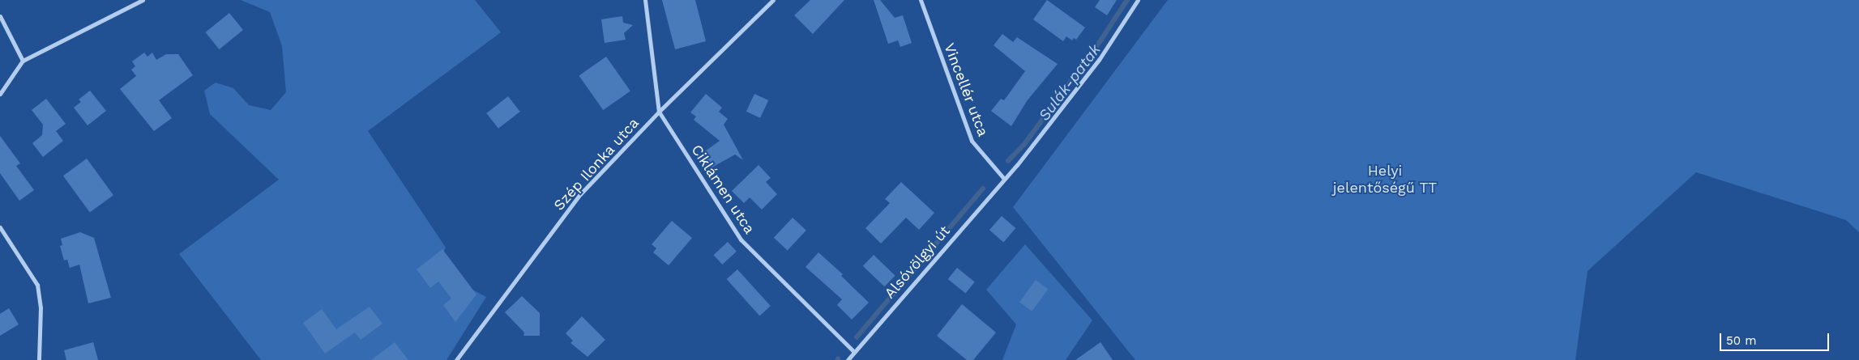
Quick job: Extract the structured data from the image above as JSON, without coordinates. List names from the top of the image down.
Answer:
{
  "streets": {
    "street": [
      "Vincellér utca",
      "Szép Ilonka utca",
      "Ciklámen utca",
      "Alsóvölgyi út"
    ]
  },
  "crossings": [
    ["Vincellér utca", "Alsóvölgyi út"],
    ["Szép Ilonka utca", "Ciklámen utca"],
    ["Ciklámen utca", "Alsóvölgyi út"]
  ],
  "water": ["Sulák-patak"],
  "parks": ["Helyi jelentőségű TT"],
  "scale_bar": "50 m"
}
